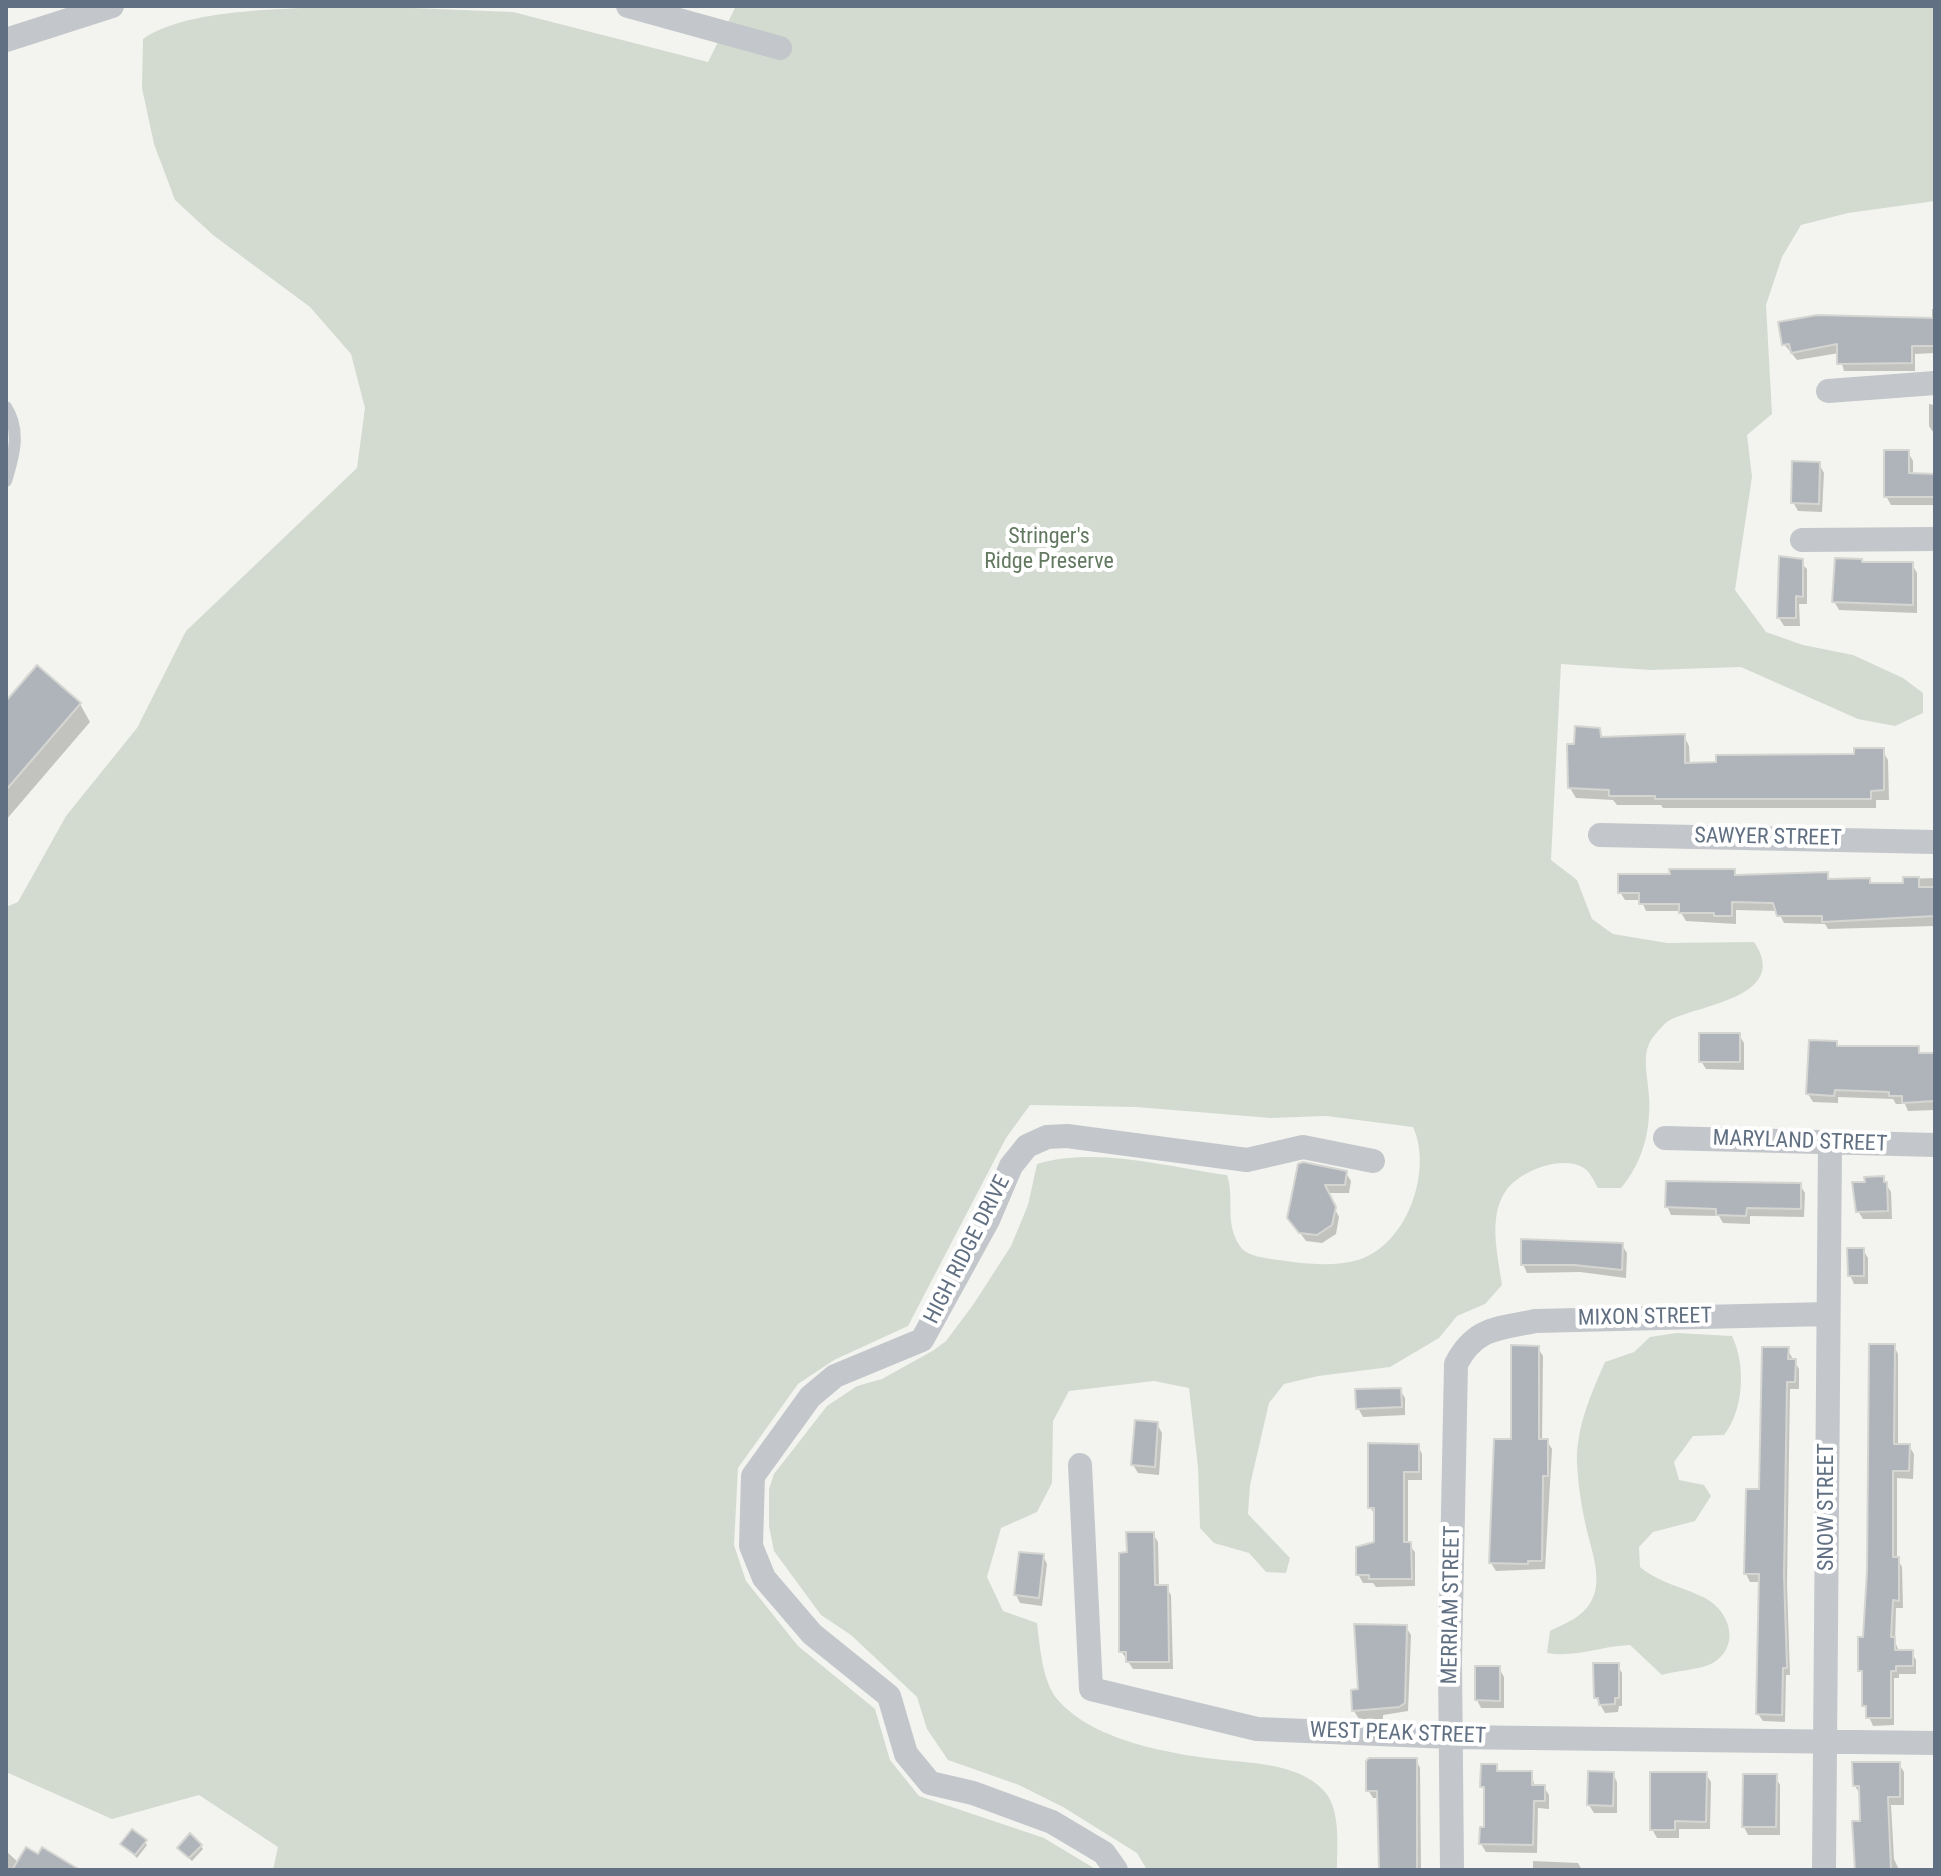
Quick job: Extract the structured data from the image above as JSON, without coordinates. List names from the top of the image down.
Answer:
{
  "streets": {
    "street": [
      "SAWYER STREET",
      "MARYLAND STREET",
      "HIGH RIDGE DRIVE",
      "MIXON STREET",
      "SNOW STREET",
      "MERRIAM STREET",
      "WEST PEAK STREET"
    ]
  },
  "crossings": [
    ["MARYLAND STREET", "SNOW STREET"],
    ["MIXON STREET", "SNOW STREET"],
    ["MIXON STREET", "MERRIAM STREET"],
    ["SNOW STREET", "WEST PEAK STREET"],
    ["MERRIAM STREET", "WEST PEAK STREET"]
  ],
  "parks": ["Stringer's Ridge Preserve"]
}
